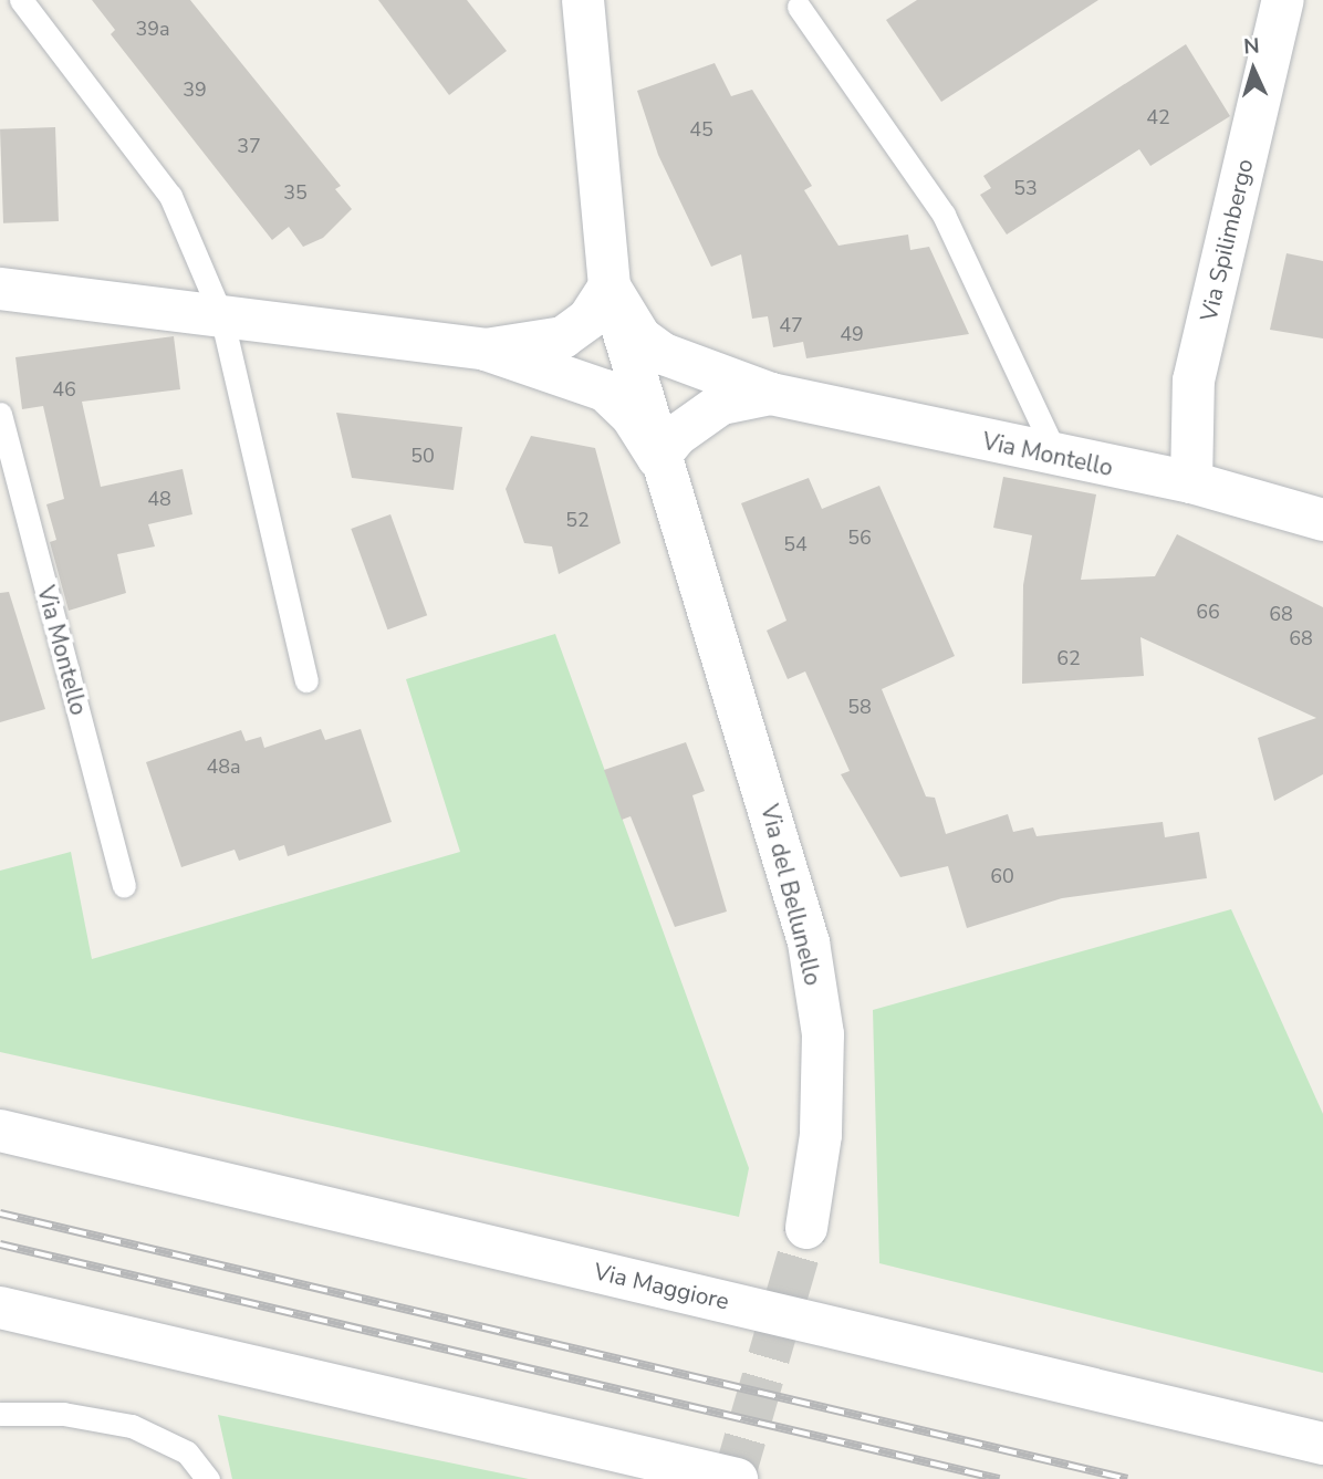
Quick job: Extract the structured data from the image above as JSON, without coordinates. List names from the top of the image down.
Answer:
{
  "streets": {
    "street": [
      "Via Spilimbergo",
      "Via Montello",
      "Via del Bellunello",
      "Via Maggiore"
    ]
  },
  "crossings": [
    ["Via Spilimbergo", "Via Montello"]
  ],
  "house_numbers": [
    "39a",
    "39",
    "42",
    "45",
    "37",
    "53",
    "35",
    "47",
    "49",
    "46",
    "50",
    "48",
    "52",
    "56",
    "54",
    "66",
    "68",
    "68",
    "62",
    "58",
    "48a",
    "60"
  ],
  "north": "top"
}
